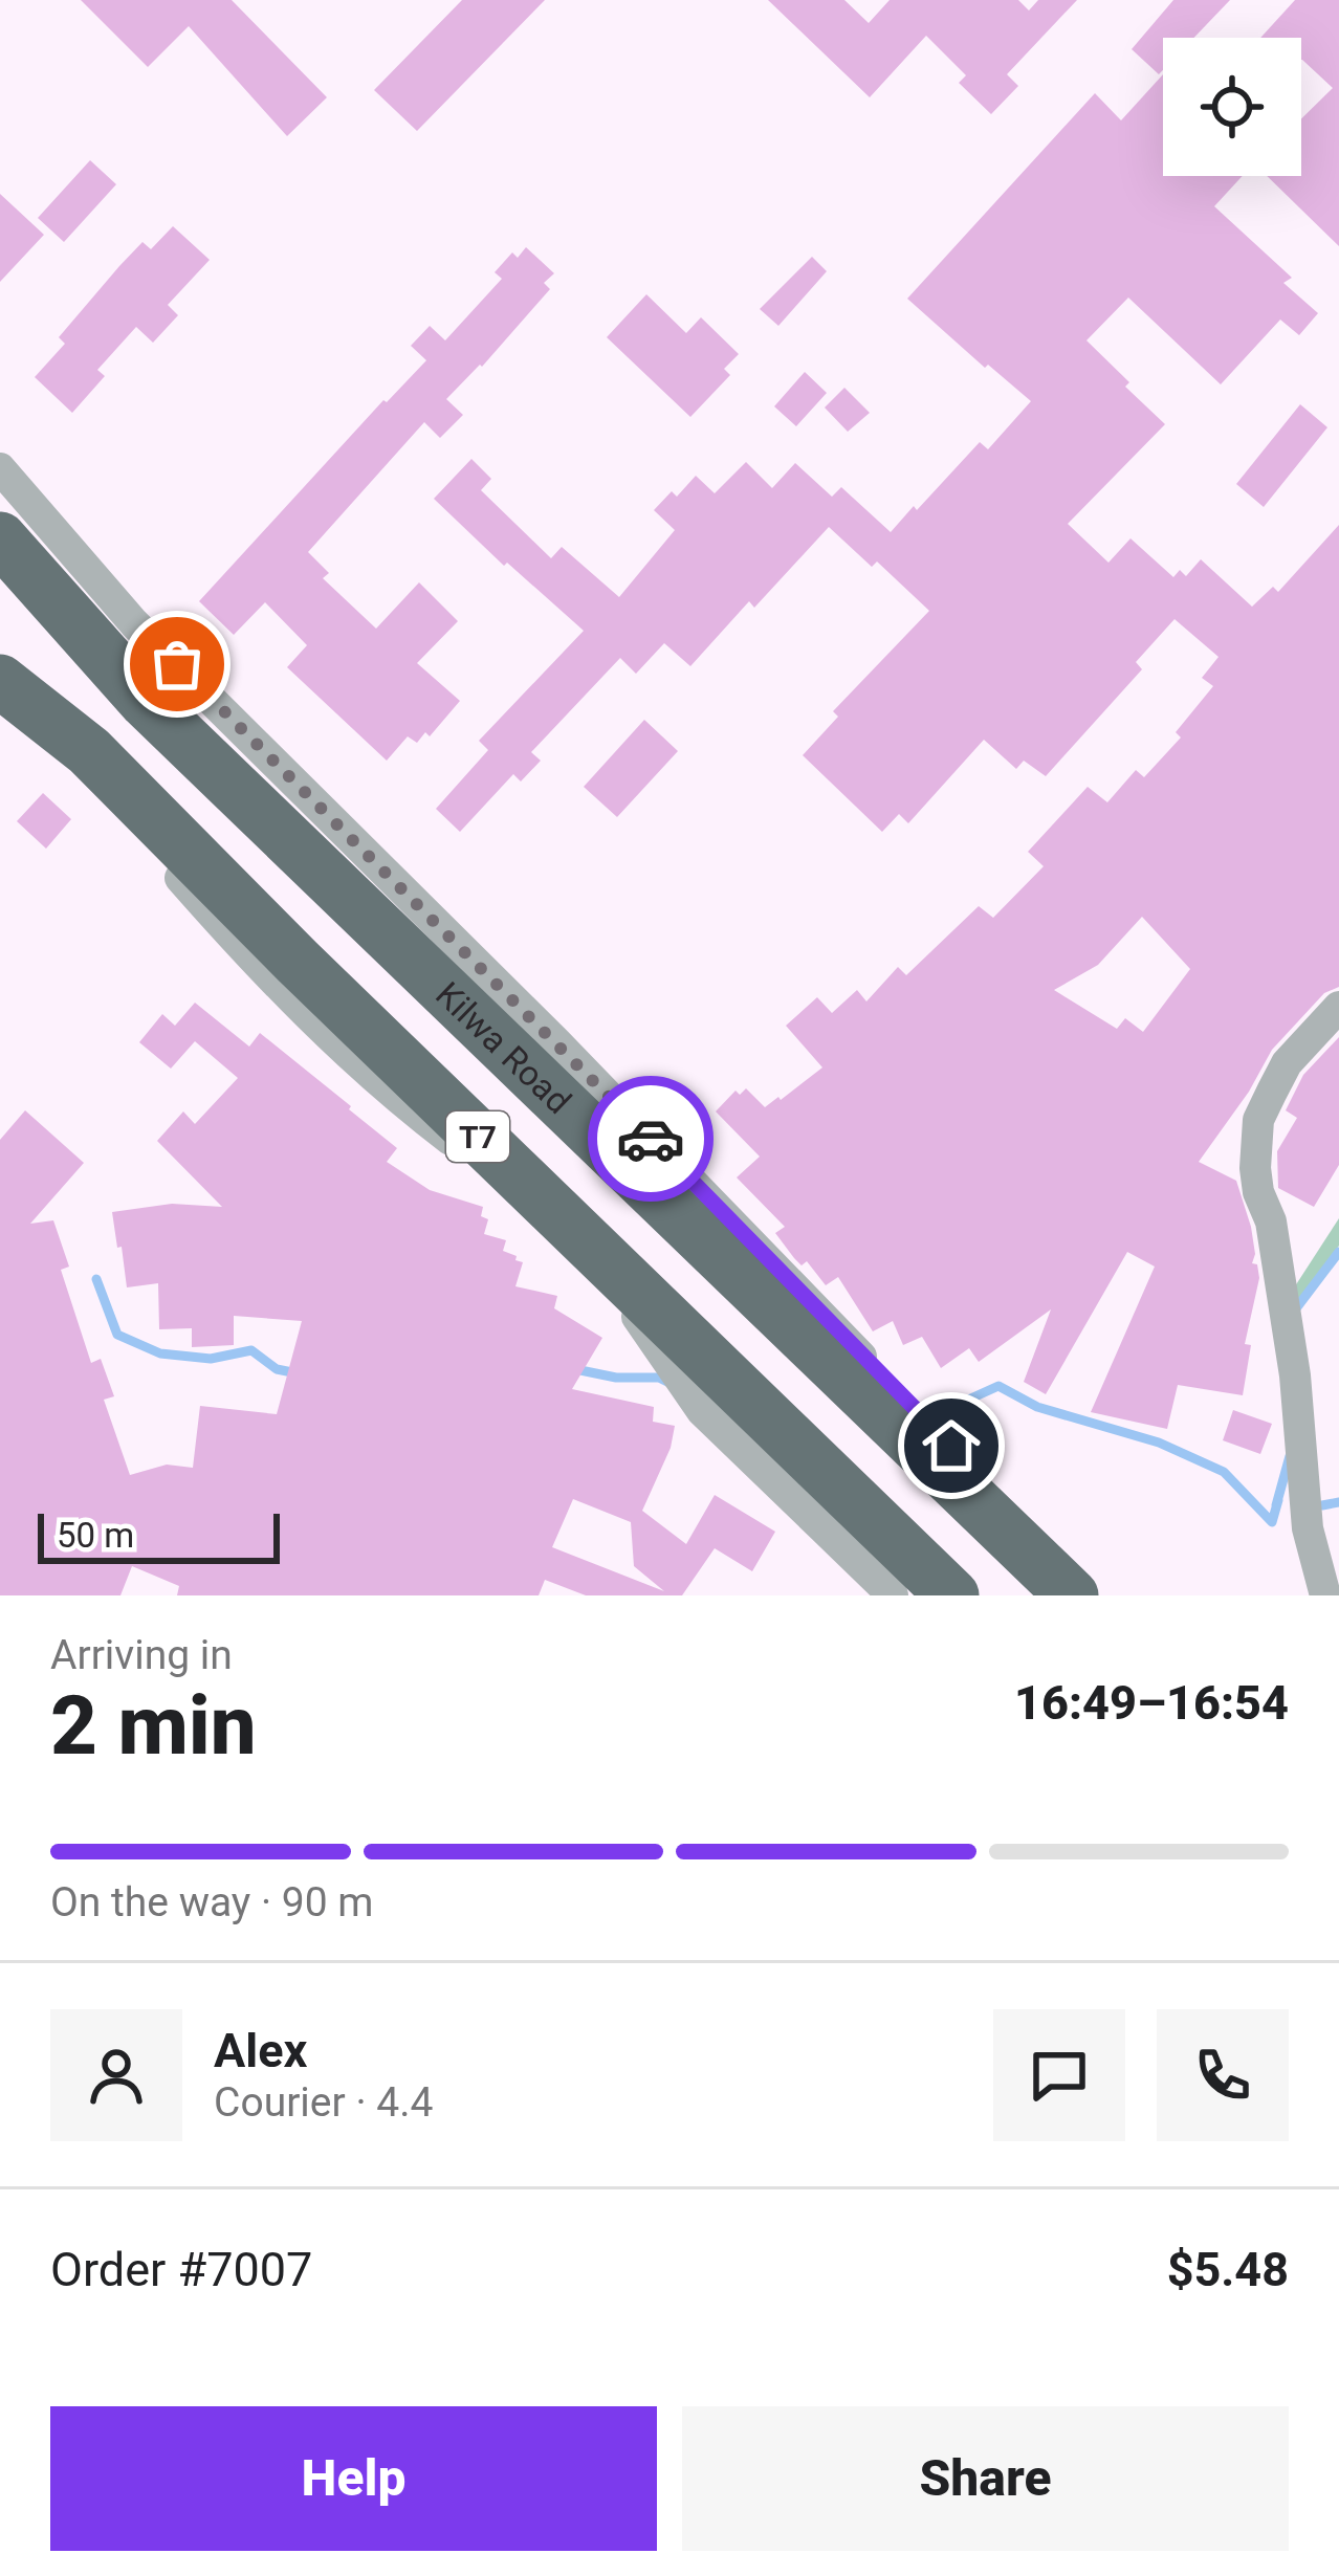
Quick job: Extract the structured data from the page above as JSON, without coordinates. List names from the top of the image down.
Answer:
{
  "streets": {
    "highway": ["Kilwa Road", "T7"]
  },
  "scale_bar": "50 m",
  "page": {
    "scale": "50 m",
    "heading": ["2 min", "Arriving in", "16:49–16:54"],
    "panel": [
      "Alex",
      "Courier · 4.4",
      "Order #7007",
      "$5.48"
    ],
    "bar": "On the way · 90 m",
    "buttons": ["Help", "Share"]
  }
}
